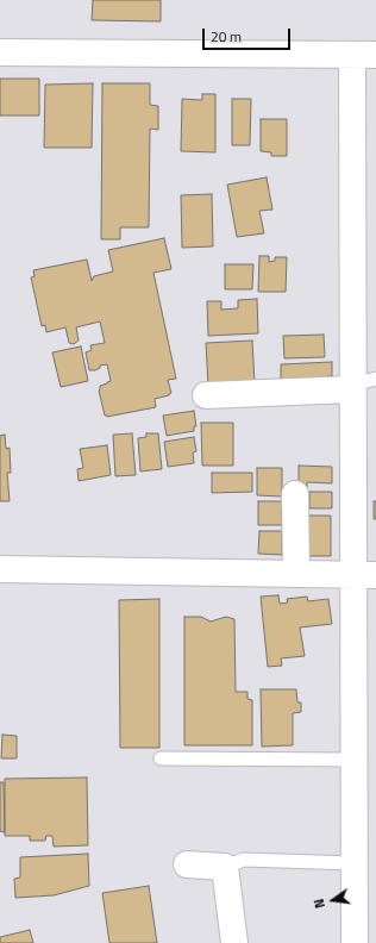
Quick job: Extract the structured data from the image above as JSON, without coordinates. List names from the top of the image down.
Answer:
{
  "scale_bar": "20 m",
  "north": "left"
}
